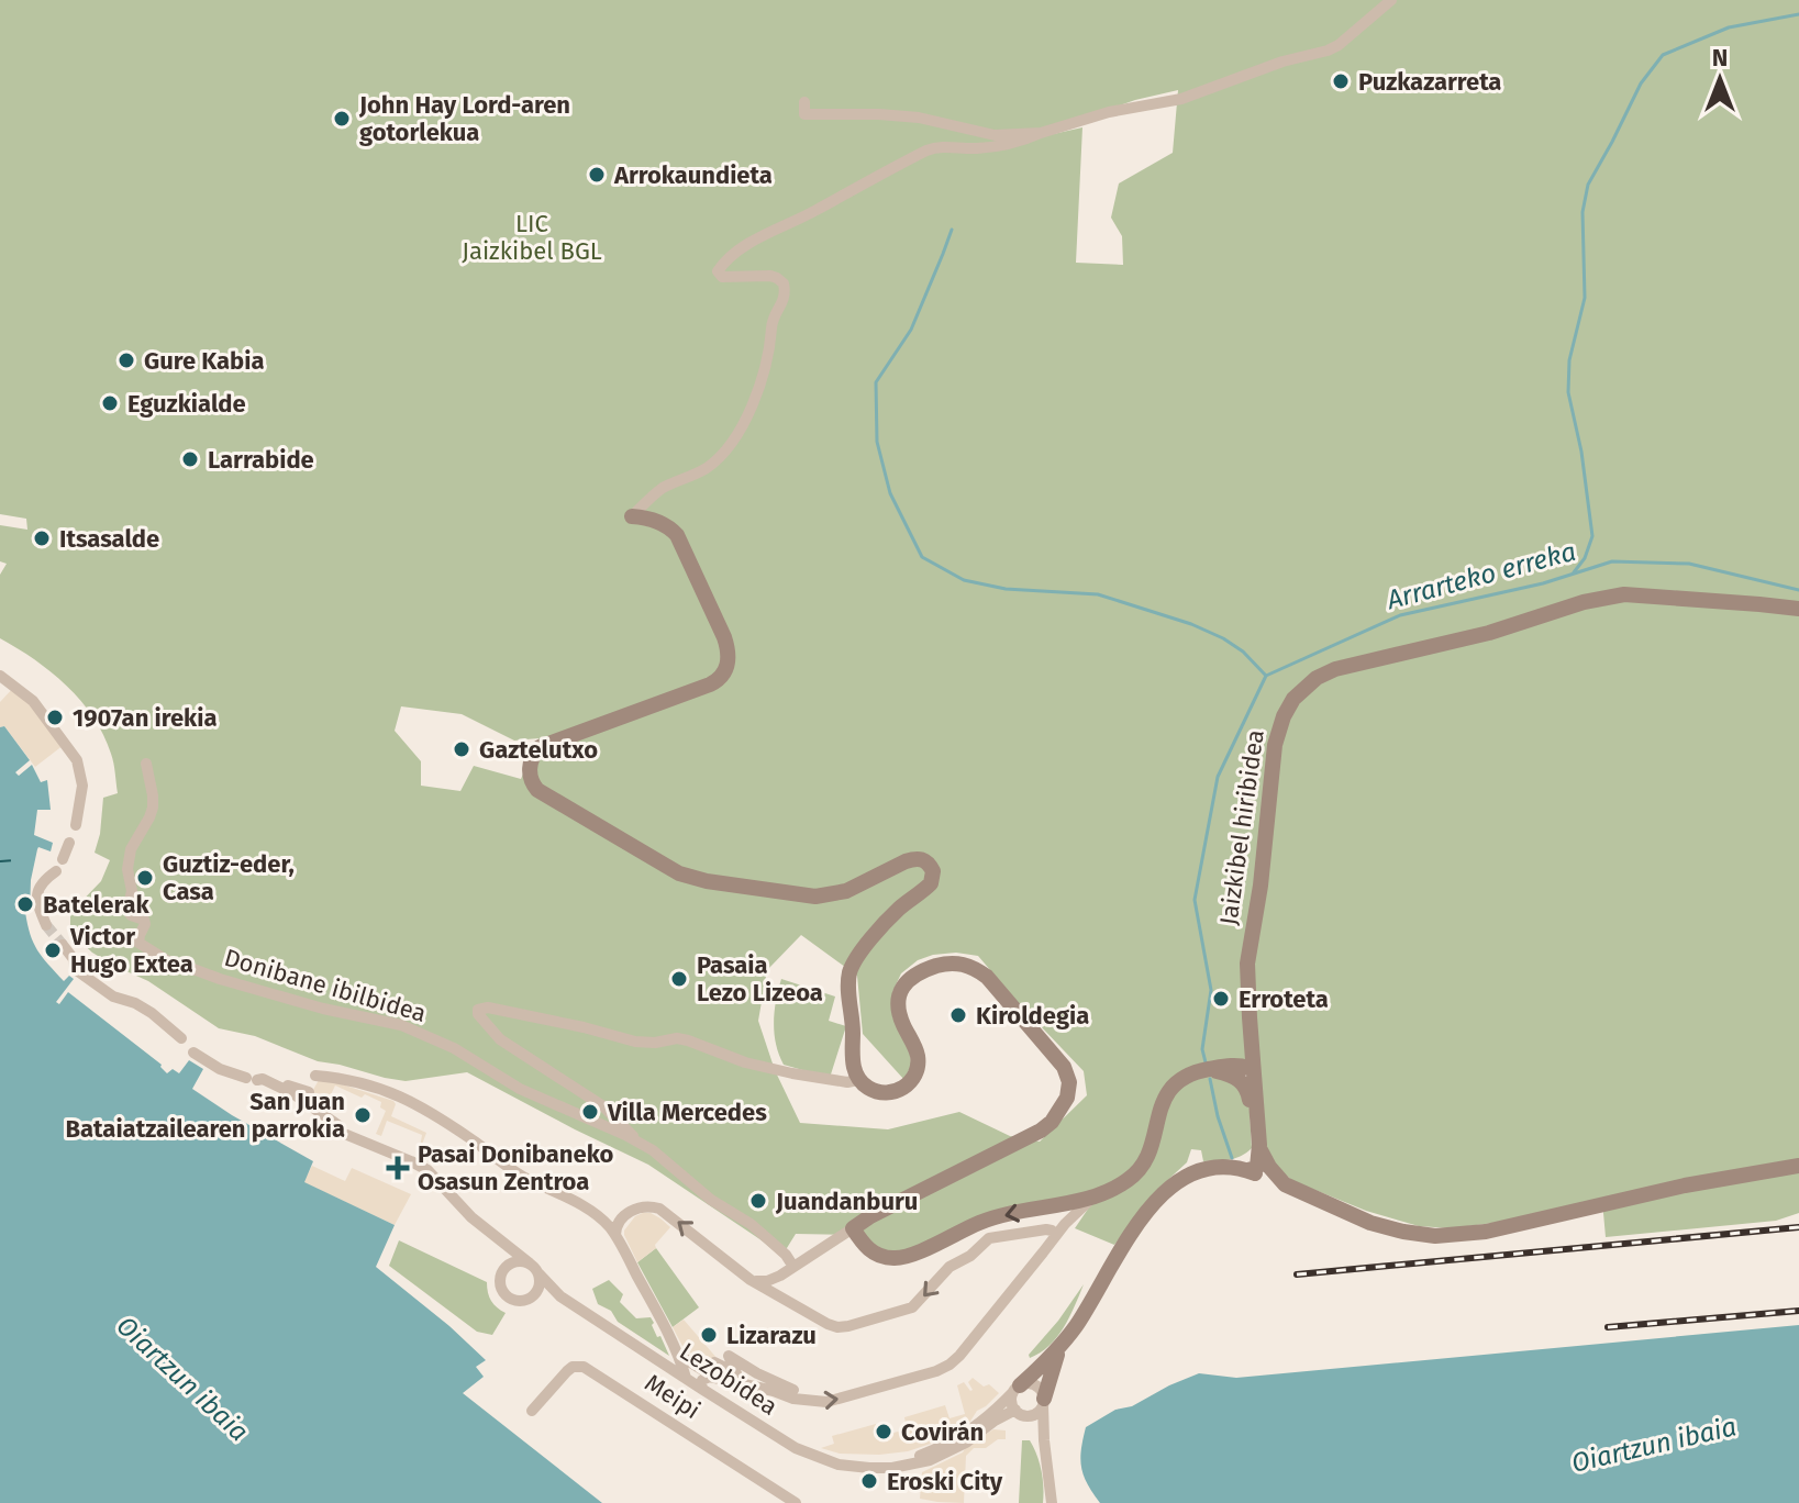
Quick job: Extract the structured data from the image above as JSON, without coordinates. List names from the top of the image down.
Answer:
{
  "streets": {
    "street": [
      "Jaizkibel hiribidea",
      "Donibane ibilbidea",
      "Lezobidea",
      "Meipi"
    ]
  },
  "water": ["Arrarteko erreka", "Oiartzun ibaia"],
  "parks": ["LIC Jaizkibel BGL"],
  "places": {
    "other": [
      "Puzkazarreta",
      "John Hay Lord-aren gotorlekua",
      "Arrokaundieta",
      "Gure Kabia",
      "Eguzkialde",
      "Larrabide",
      "Itsasalde",
      "1907an irekia",
      "Gaztelutxo",
      "Guztiz-eder, Casa",
      "Batelerak",
      "Victor Hugo Extea",
      "Pasaia Lezo Lizeoa",
      "Erroteta",
      "Kiroldegia",
      "Villa Mercedes",
      "San Juan Bataiatzailearen parrokia",
      "Juandanburu",
      "Lizarazu",
      "Covirán",
      "Eroski City"
    ],
    "health": ["Pasai Donibaneko Osasun Zentroa"]
  },
  "north": "top"
}
